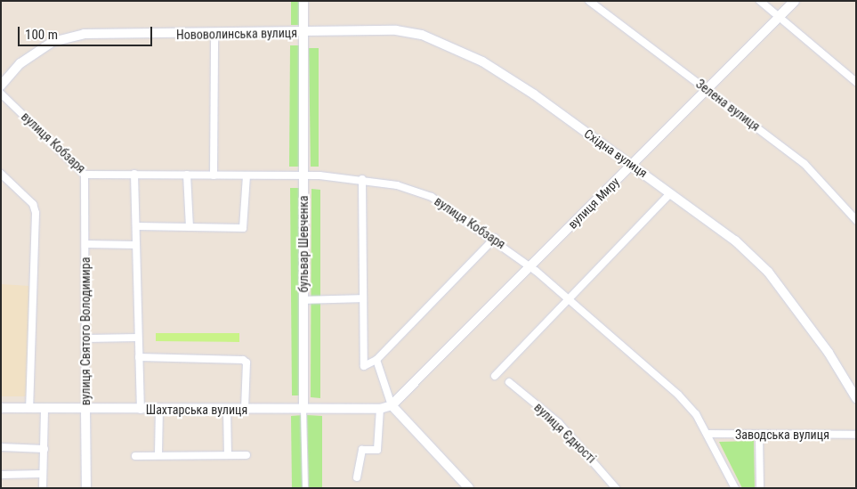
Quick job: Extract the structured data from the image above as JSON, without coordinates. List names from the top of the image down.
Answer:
{
  "streets": {
    "street": [
      "Нововолинська вулиця",
      "Зелена вулиця",
      "вулиця Кобзаря",
      "Східна вулиця",
      "вулиця Миру",
      "бульвар Шевченка",
      "вулиця Святого Володимира",
      "Шахтарська вулиця",
      "вулиця Єдності",
      "Заводська вулиця"
    ]
  },
  "crossings": [
    ["Нововолинська вулиця", "Східна вулиця"],
    ["Нововолинська вулиця", "бульвар Шевченка"],
    ["Зелена вулиця", "вулиця Миру"],
    ["вулиця Кобзаря", "вулиця Миру"],
    ["вулиця Кобзаря", "бульвар Шевченка"],
    ["вулиця Кобзаря", "вулиця Святого Володимира"],
    ["вулиця Кобзаря", "Заводська вулиця"],
    ["Східна вулиця", "вулиця Миру"],
    ["Східна вулиця", "бульвар Шевченка"],
    ["вулиця Миру", "Шахтарська вулиця"],
    ["бульвар Шевченка", "Шахтарська вулиця"],
    ["вулиця Святого Володимира", "Шахтарська вулиця"]
  ],
  "scale_bar": "100 m"
}
